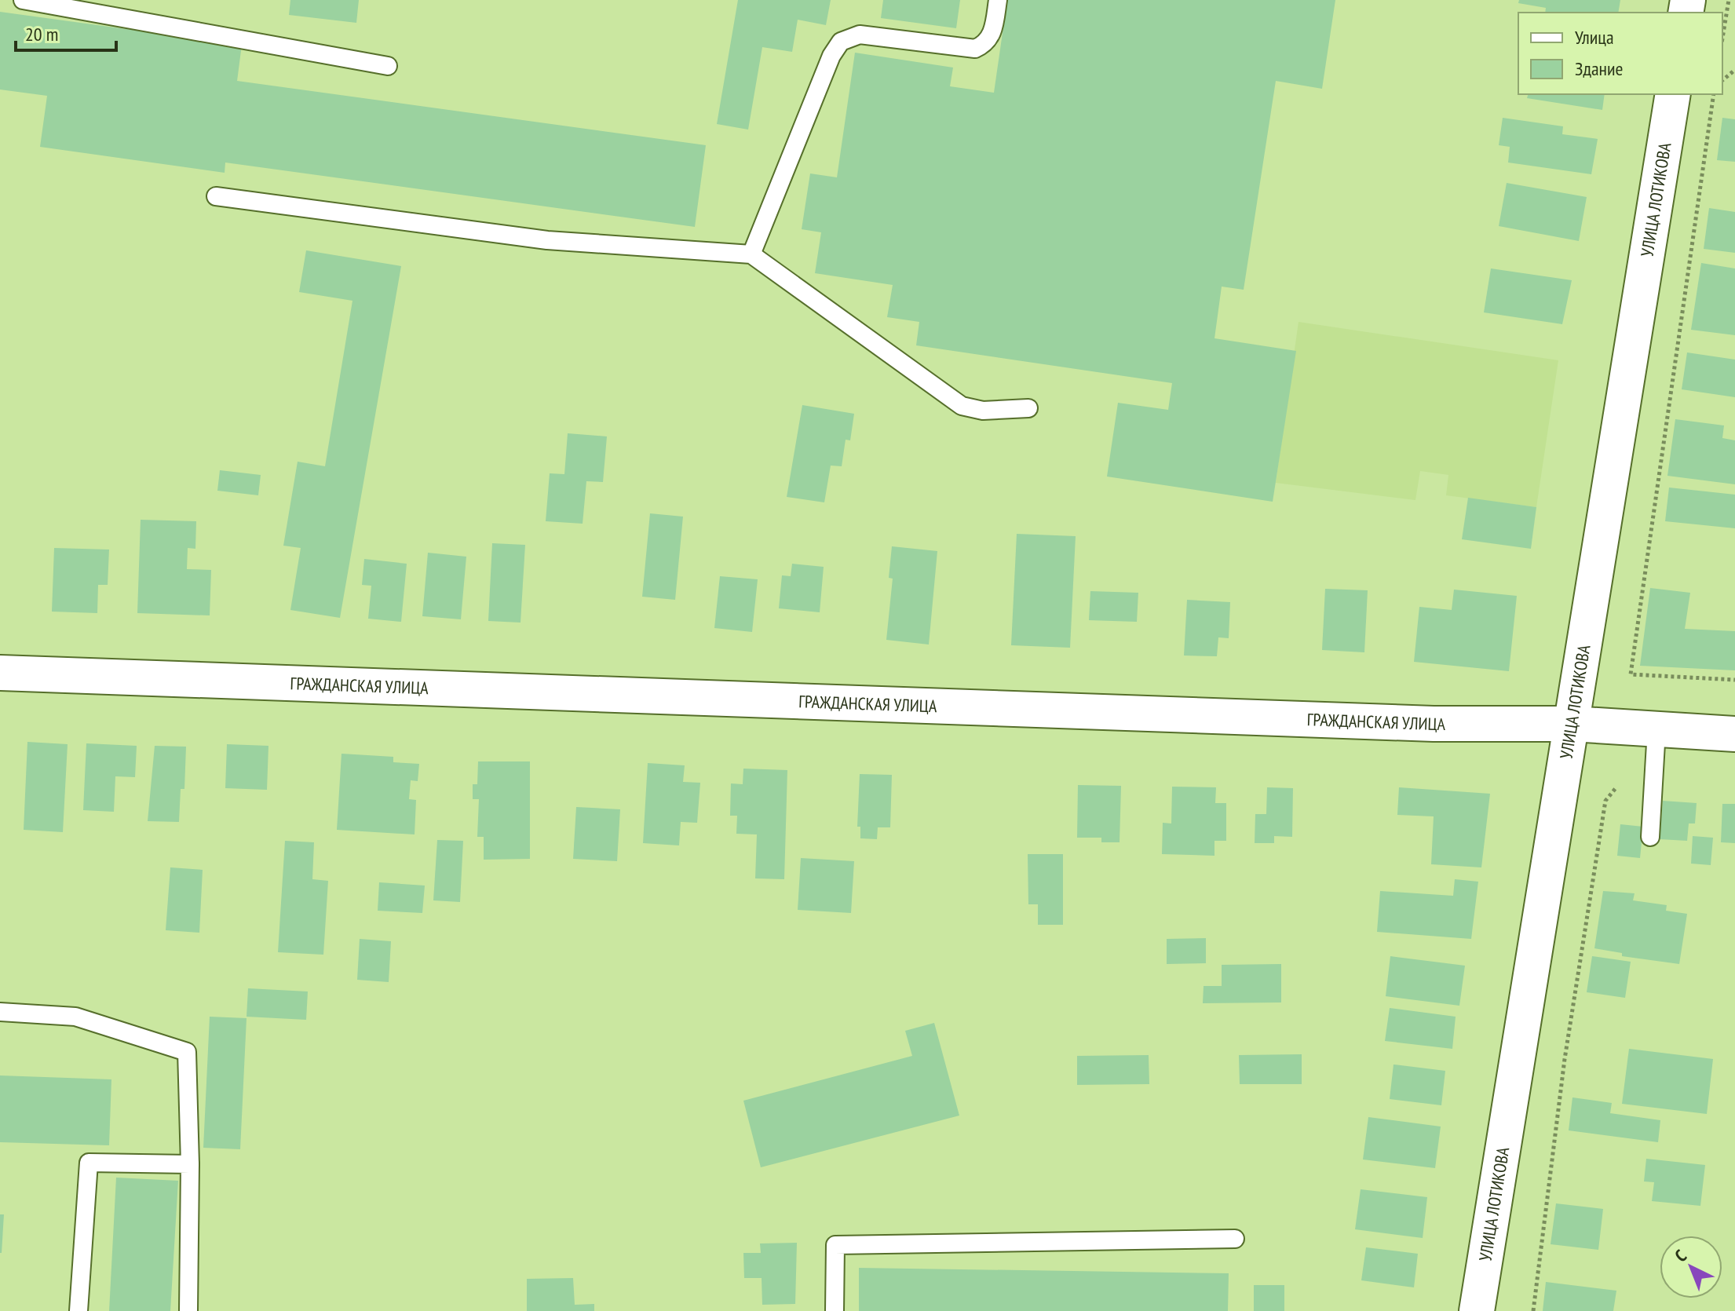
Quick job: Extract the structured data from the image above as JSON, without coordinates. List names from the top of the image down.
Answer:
{
  "streets": {
    "street": ["УЛИЦА ЛОТИКОВА", "ГРАЖДАНСКАЯ УЛИЦА"]
  },
  "crossings": [
    ["УЛИЦА ЛОТИКОВА", "ГРАЖДАНСКАЯ УЛИЦА"]
  ],
  "legend": ["Улица", "Здание"],
  "scale_bar": "20 m",
  "north": "top left"
}
